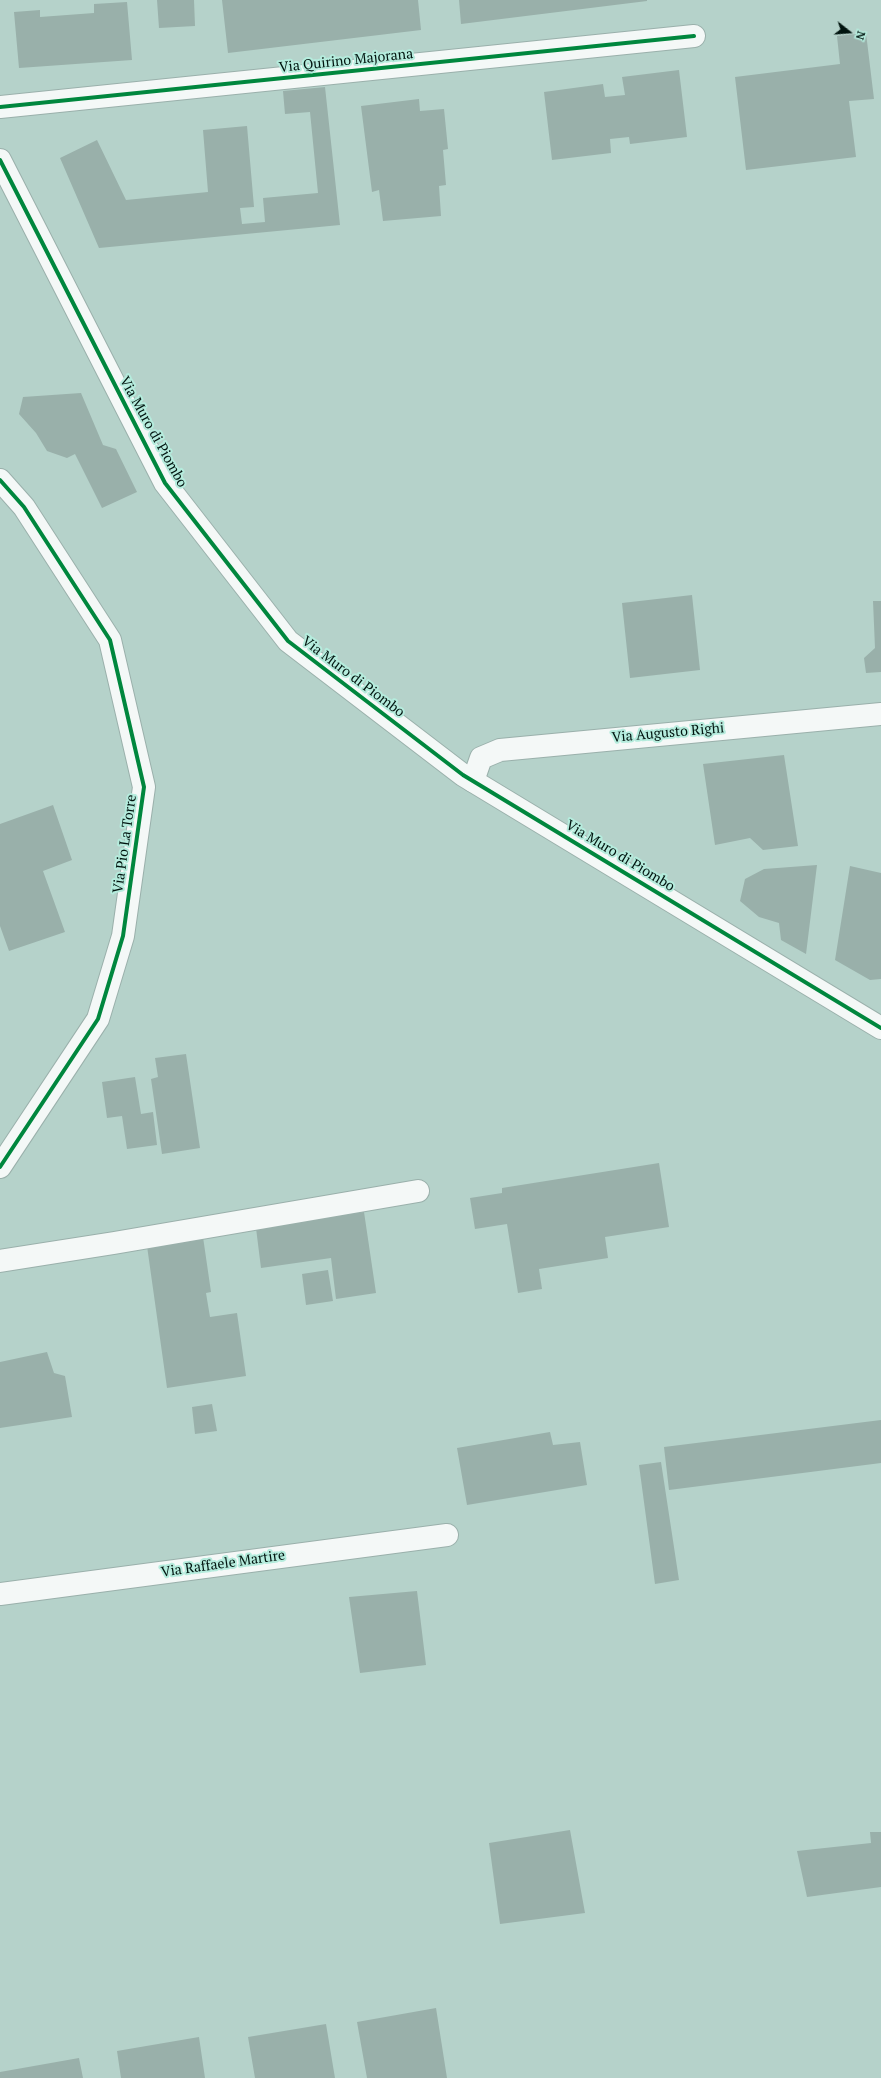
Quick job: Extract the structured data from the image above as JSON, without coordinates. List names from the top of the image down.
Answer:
{
  "streets": {
    "street": [
      "Via Quirino Majorana",
      "Via Muro di Piombo",
      "Via Augusto Righi",
      "Via Pio La Torre",
      "Via Raffaele Martire"
    ]
  },
  "crossings": [
    ["Via Muro di Piombo", "Via Augusto Righi"]
  ],
  "north": "right"
}
